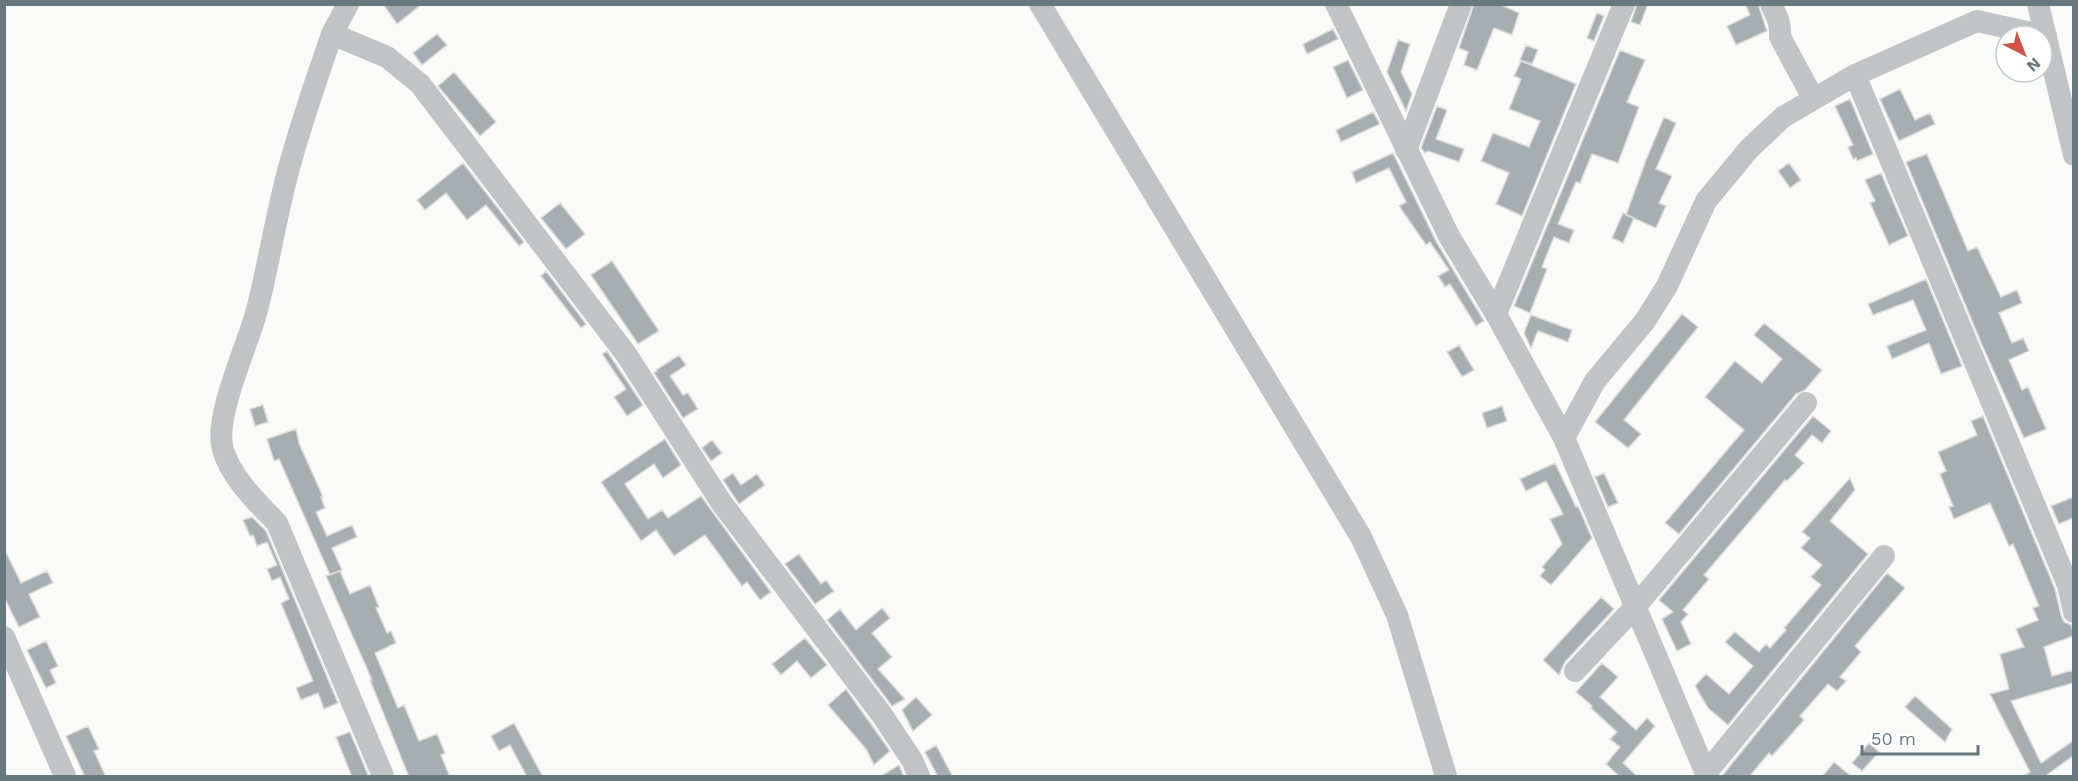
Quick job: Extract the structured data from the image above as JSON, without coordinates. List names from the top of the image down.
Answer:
{
  "scale_bar": "50 m",
  "north": "bottom right"
}
